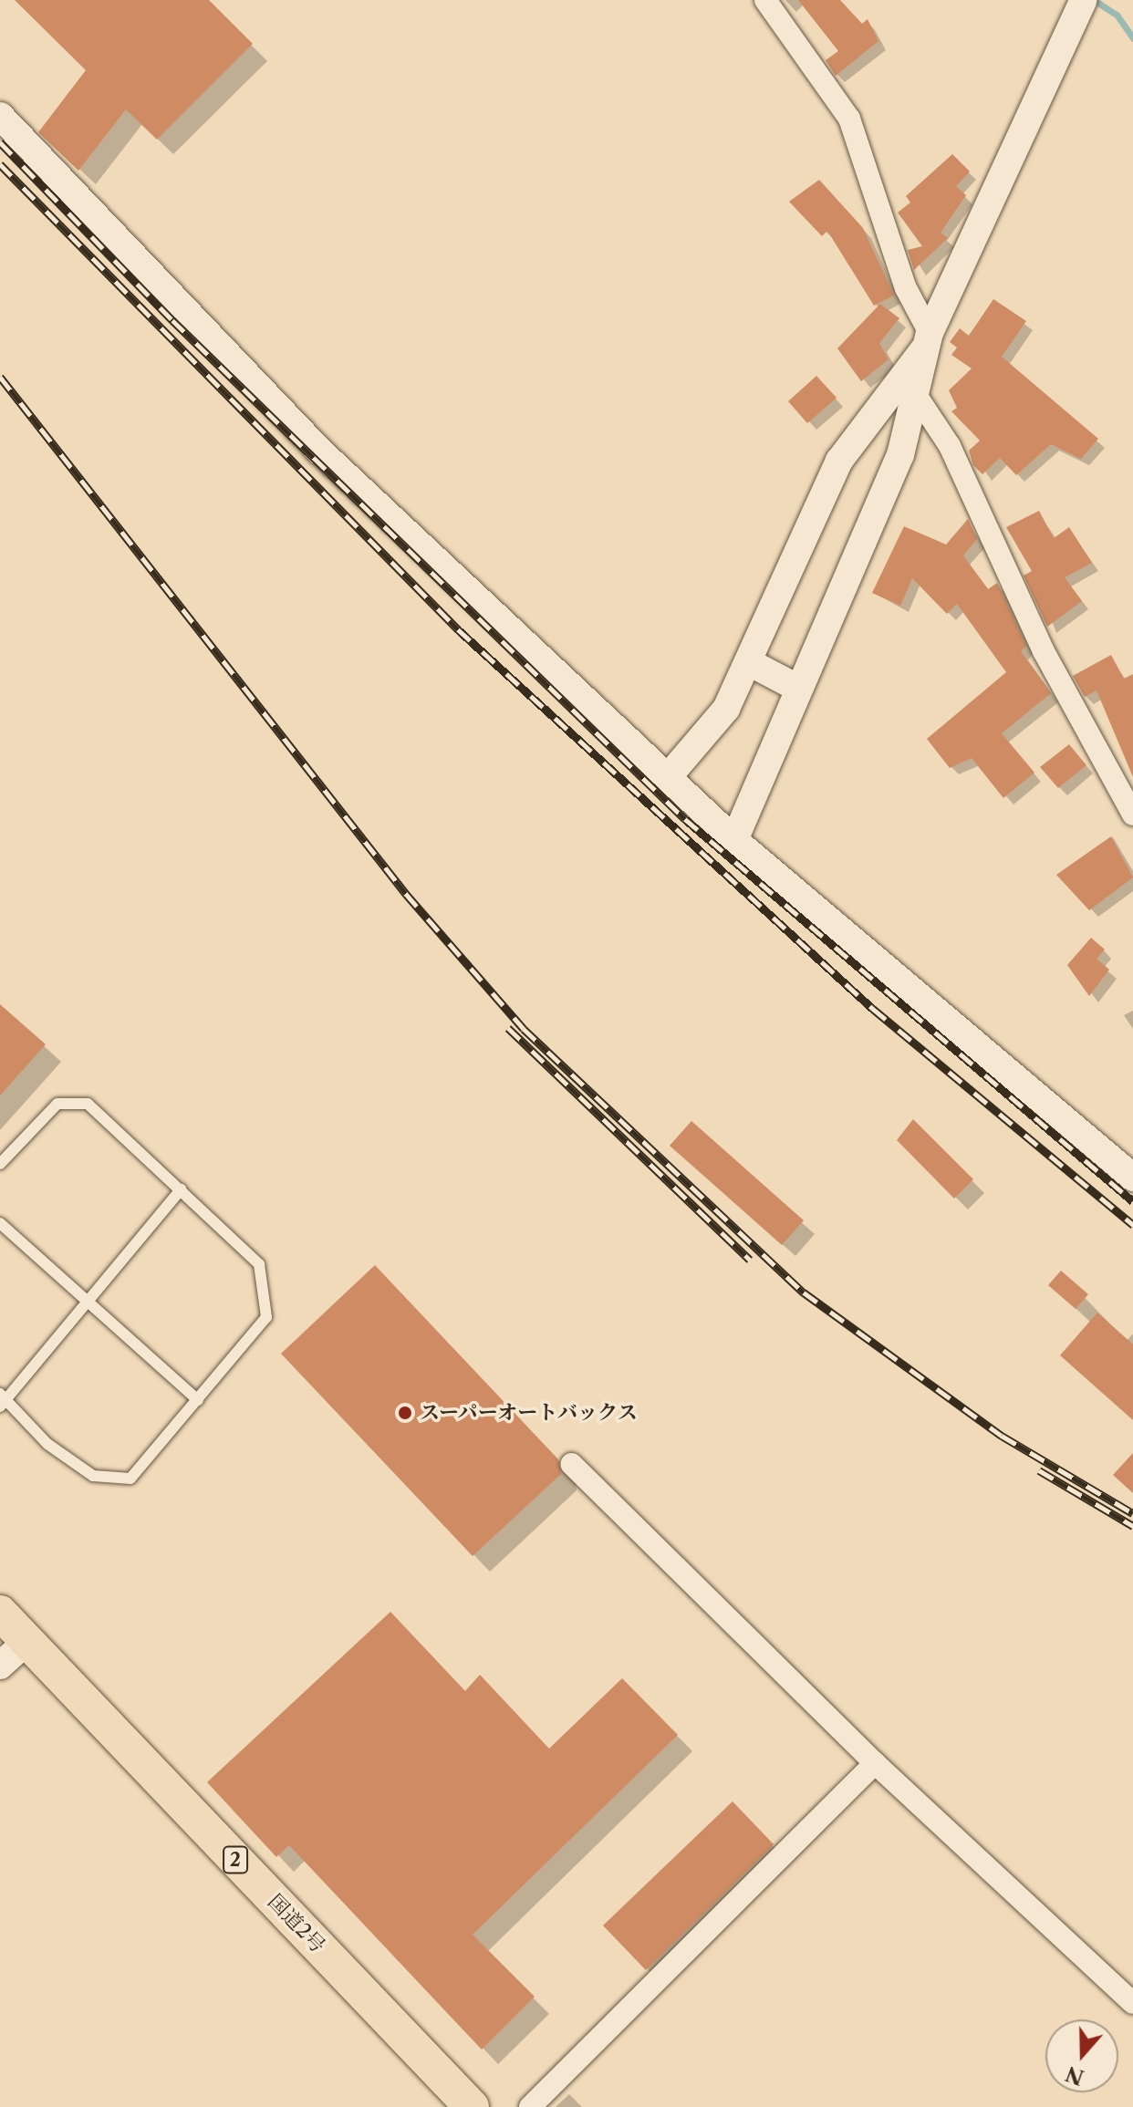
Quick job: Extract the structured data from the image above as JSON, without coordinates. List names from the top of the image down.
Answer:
{
  "streets": {
    "highway": ["2", "国道2号"]
  },
  "places": ["スーパーオートバックス"],
  "north": "bottom"
}
